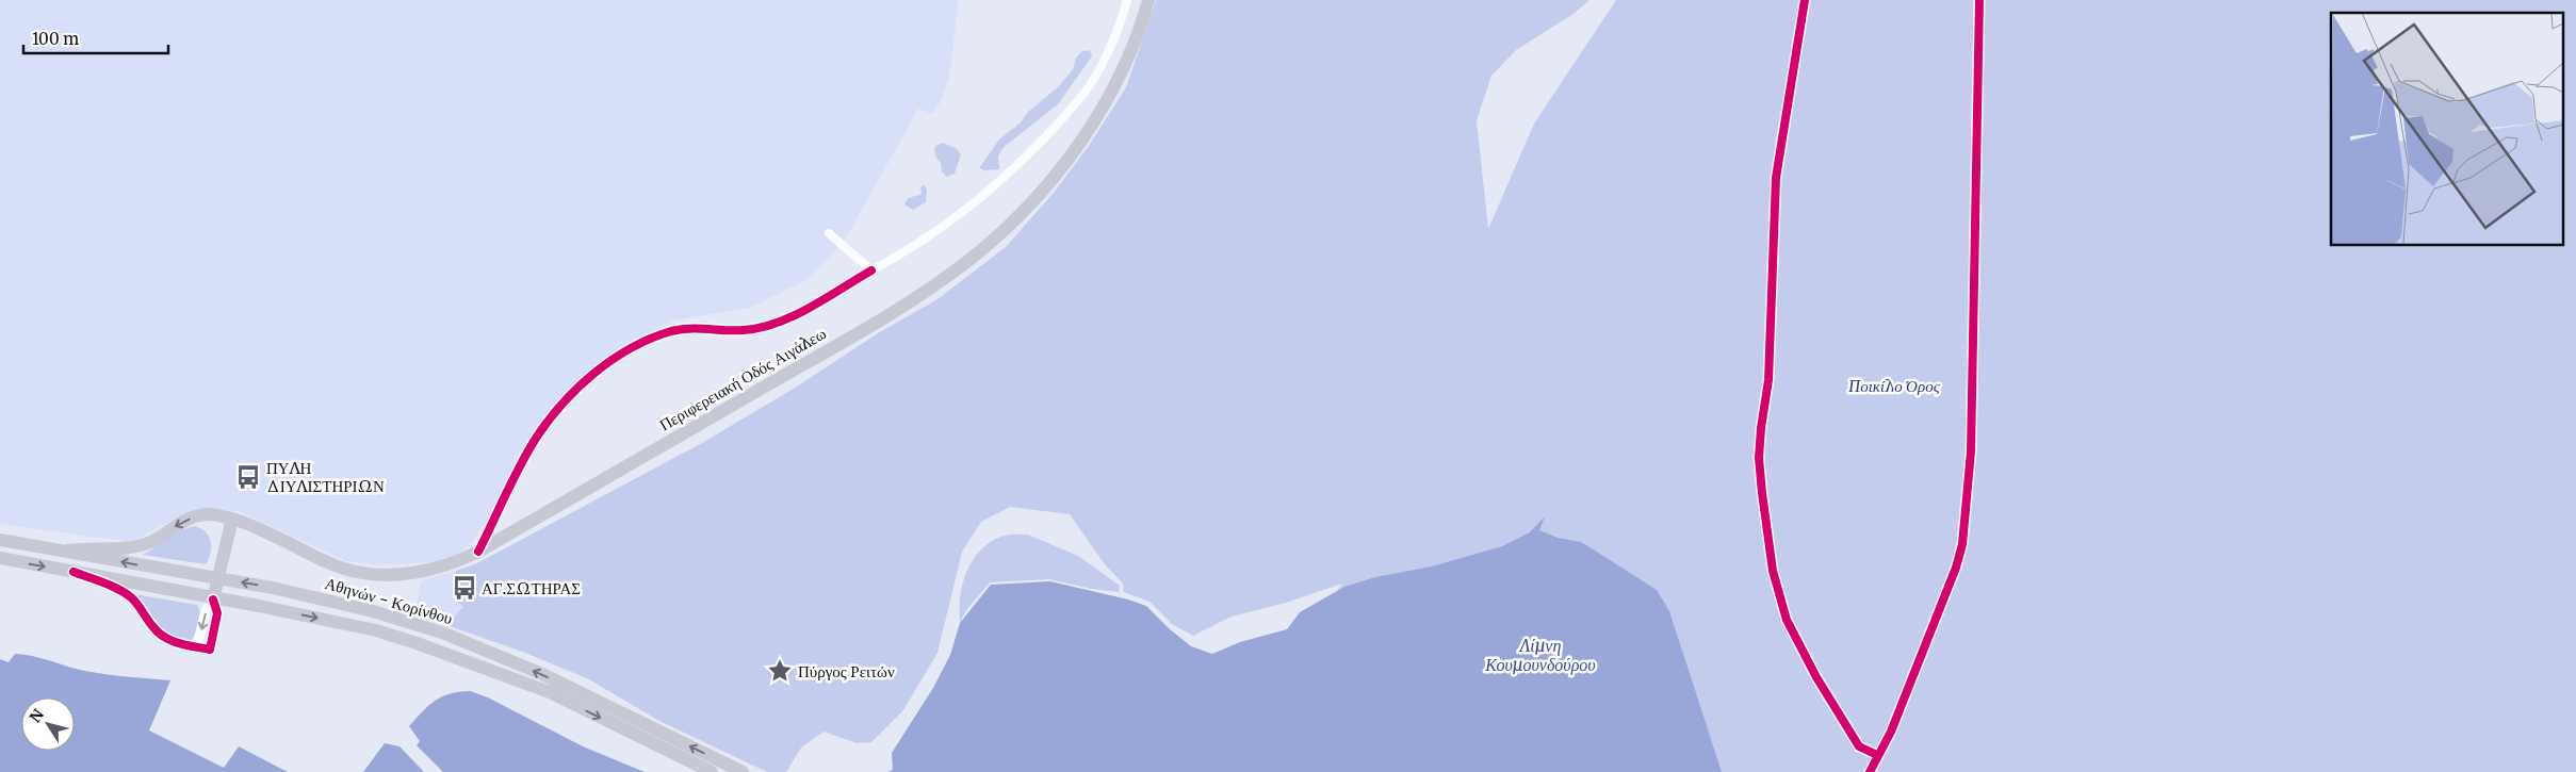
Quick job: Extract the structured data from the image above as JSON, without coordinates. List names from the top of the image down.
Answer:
{
  "streets": {
    "highway": ["Περιφερειακή Οδός Αιγάλεω", "Αθηνών - Κορίνθου"]
  },
  "crossings": [
    ["Περιφερειακή Οδός Αιγάλεω", "Αθηνών - Κορίνθου"]
  ],
  "water": ["Λίμνη Κουμουνδούρου"],
  "parks": ["Ποικίλο Όρος"],
  "places": {
    "bus stop": ["ΠΥΛΗ ΔΙΥΛΙΣΤΗΡΙΩΝ", "ΑΓ.ΣΩΤΗΡΑΣ"],
    "place": ["Πύργος Ρειτών"]
  },
  "scale_bar": "100 m",
  "north": "top left"
}
